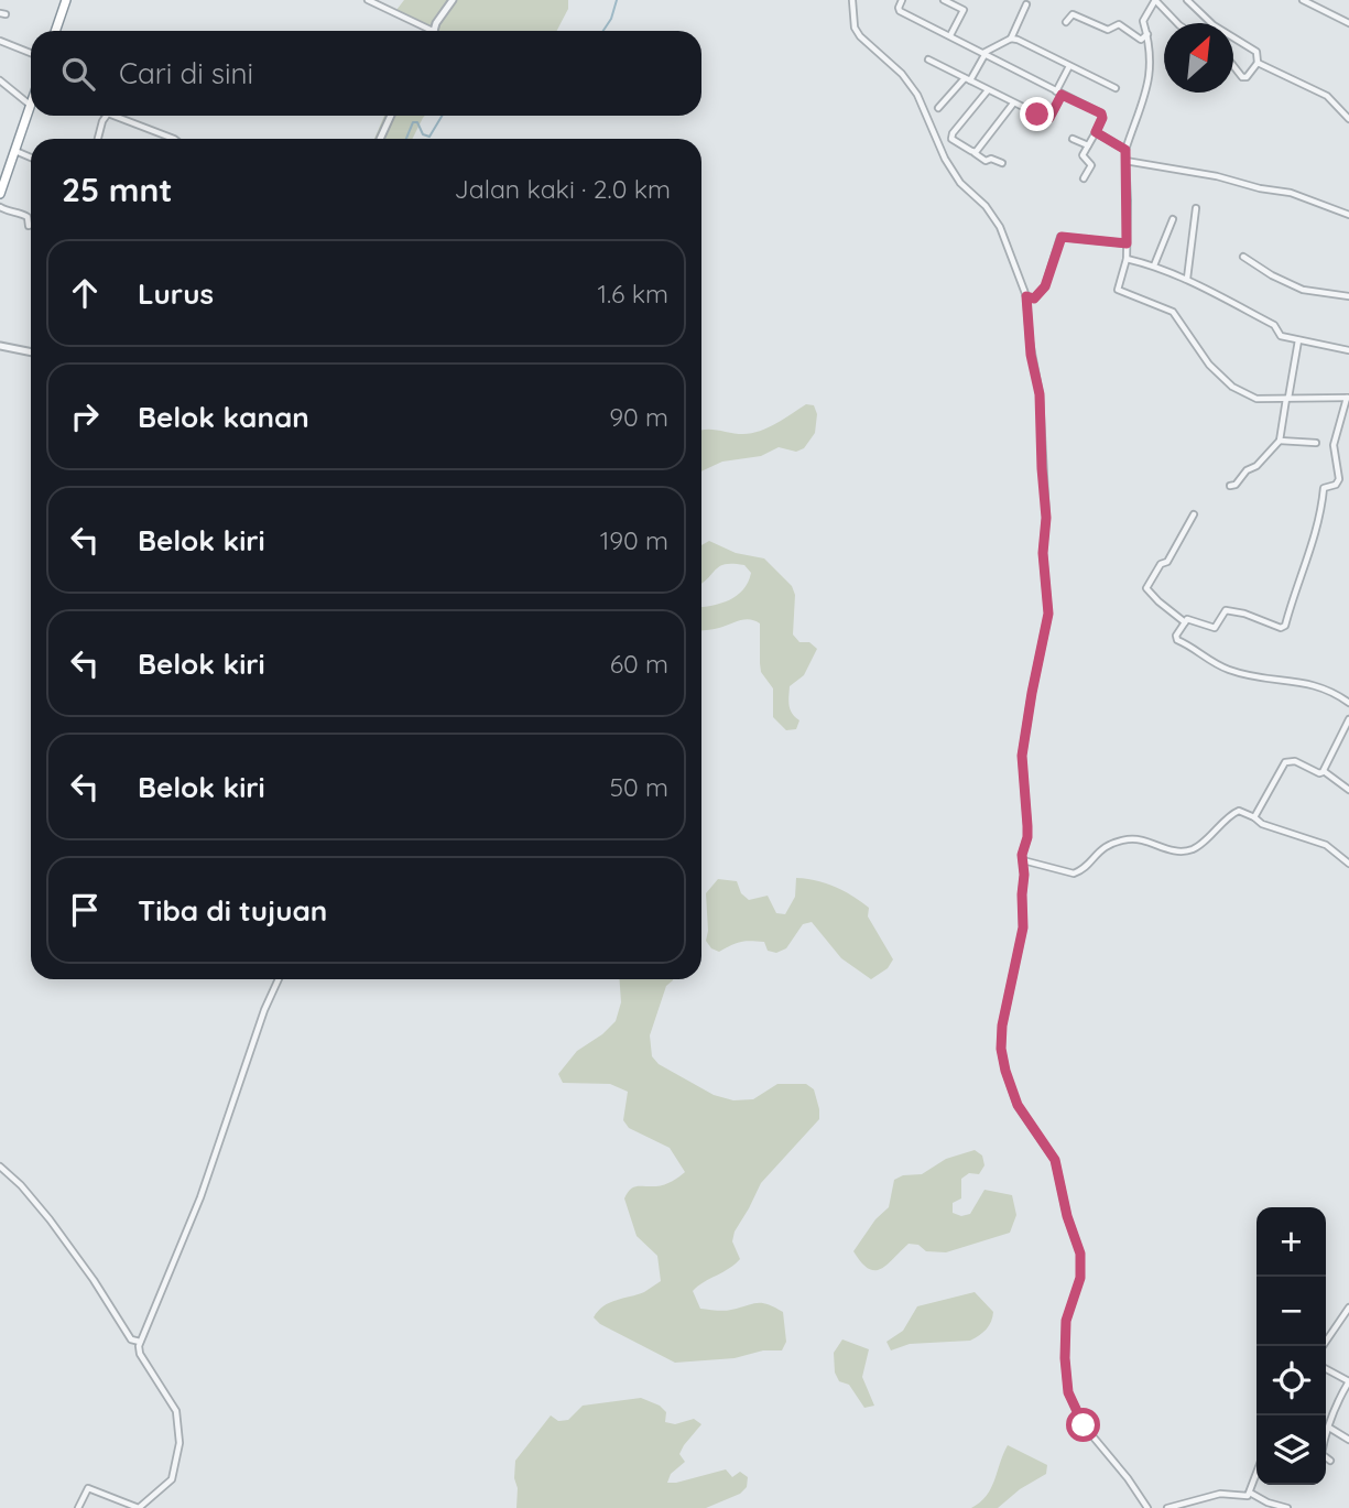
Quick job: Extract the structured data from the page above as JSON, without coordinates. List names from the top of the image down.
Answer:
{
  "north": "top right",
  "page": {
    "search": "Cari di sini",
    "heading": ["25 mnt", "Jalan kaki · 2.0 km"],
    "list": [
      ["Lurus", "1.6 km"],
      ["Belok kanan", "90 m"],
      ["Belok kiri", "190 m"],
      ["Belok kiri", "60 m"],
      ["Belok kiri", "50 m"],
      "Tiba di tujuan"
    ],
    "map_buttons": ["+", "−"]
  }
}
